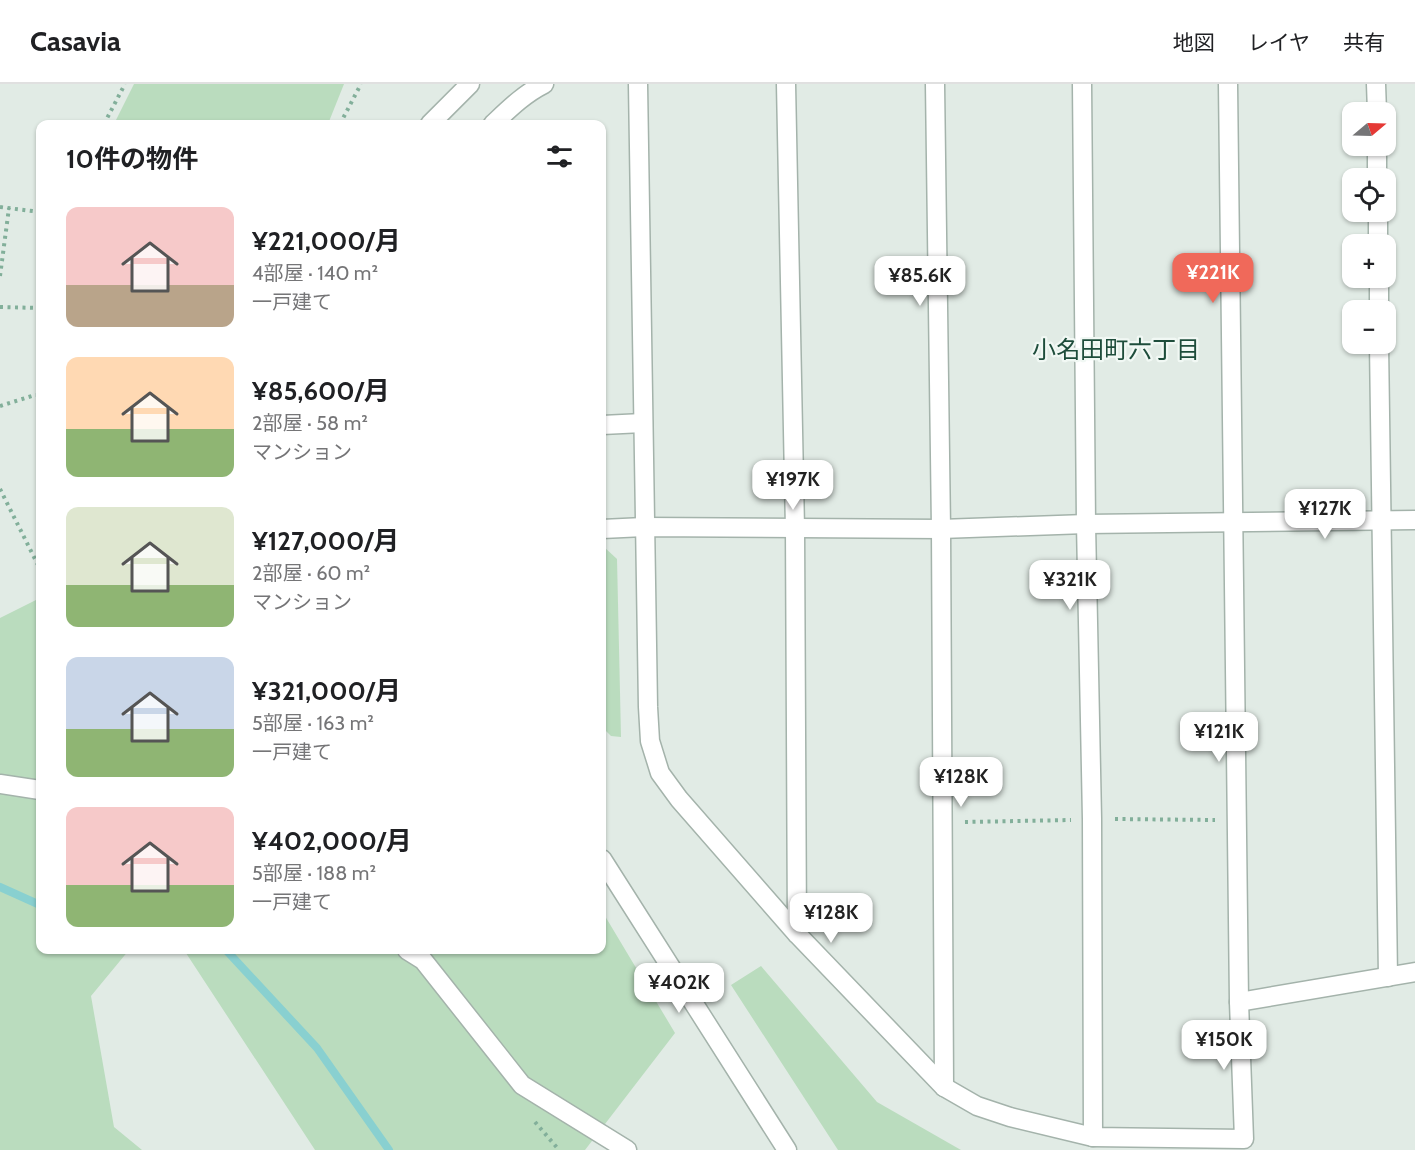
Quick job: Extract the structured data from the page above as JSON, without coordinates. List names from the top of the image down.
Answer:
{
  "districts": ["小名田町六丁目"],
  "north": "right",
  "page": {
    "header": "Casavia",
    "nav": ["地図", "レイヤ", "共有"],
    "map_buttons": ["+", "−"],
    "heading": "10件の物件",
    "list": [
      {
        "name": "¥221,000/月",
        "note": "4部屋 · 140 m² · 一戸建て"
      },
      {
        "name": "¥85,600/月",
        "note": "2部屋 · 58 m² · マンション"
      },
      {
        "name": "¥127,000/月",
        "note": "2部屋 · 60 m² · マンション"
      },
      {
        "name": "¥321,000/月",
        "note": "5部屋 · 163 m² · 一戸建て"
      },
      {
        "name": "¥402,000/月",
        "note": "5部屋 · 188 m² · 一戸建て"
      }
    ],
    "price": [
      "¥221K",
      "¥85.6K",
      "¥197K",
      "¥127K",
      "¥321K",
      "¥121K",
      "¥128K",
      "¥128K",
      "¥402K",
      "¥150K"
    ]
  }
}
